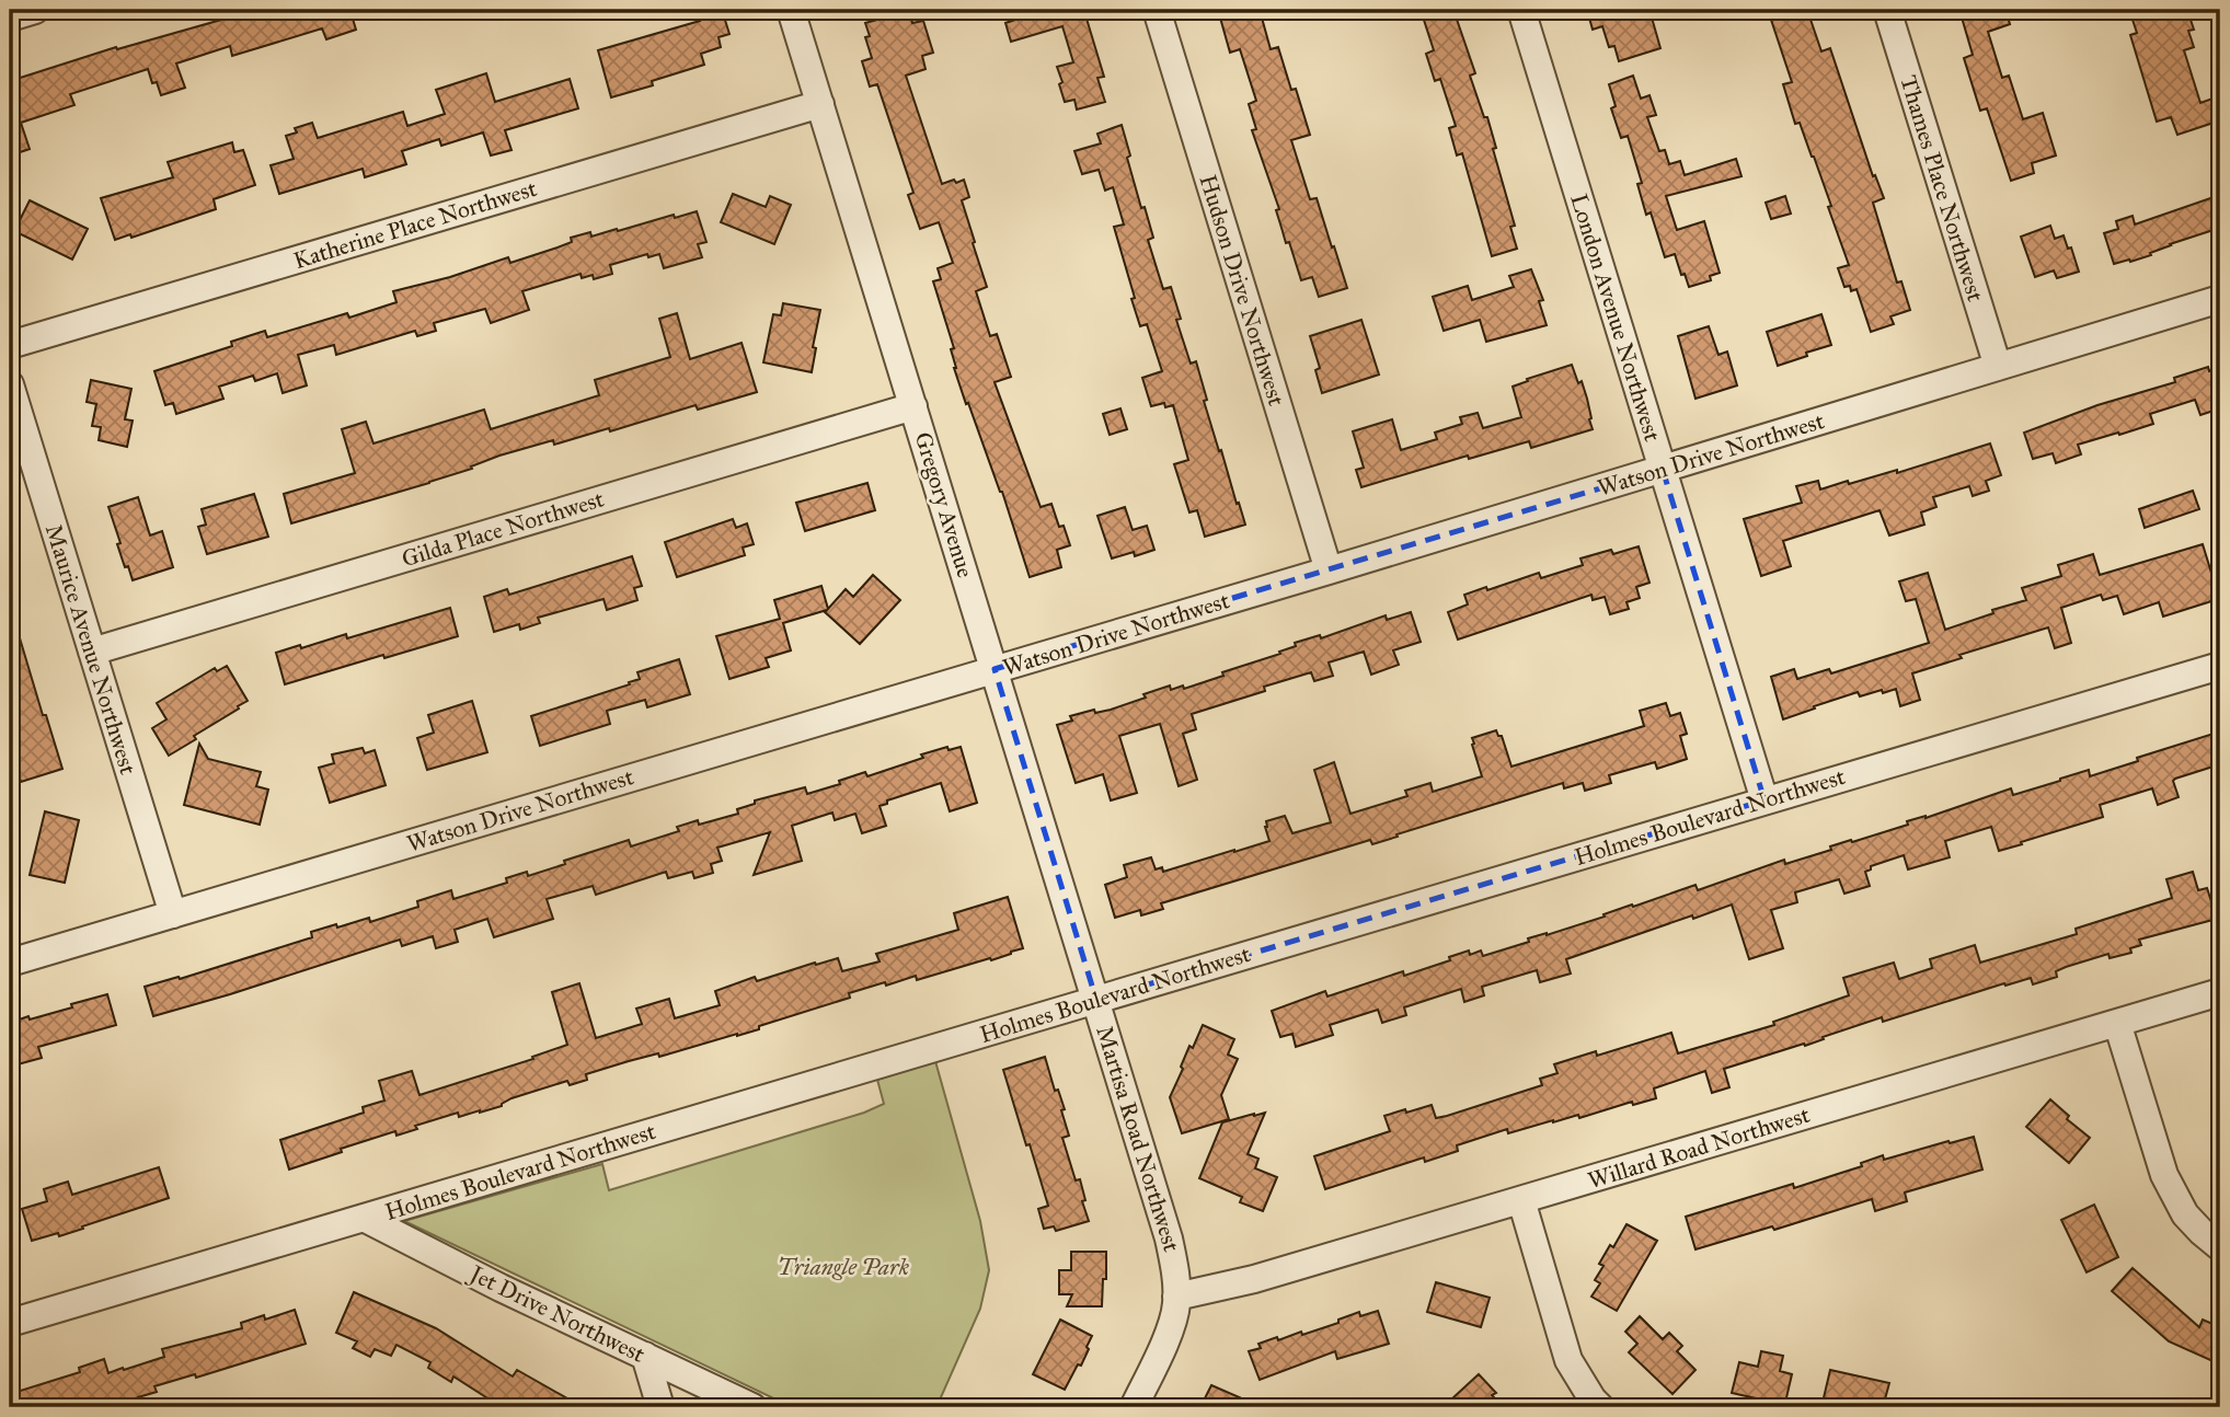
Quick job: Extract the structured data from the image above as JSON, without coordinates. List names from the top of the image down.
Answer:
{
  "streets": {
    "street": [
      "Thames Place Northwest",
      "Katherine Place Northwest",
      "Hudson Drive Northwest",
      "London Avenue Northwest",
      "Watson Drive Northwest",
      "Gregory Avenue",
      "Gilda Place Northwest",
      "Maurice Avenue Northwest",
      "Holmes Boulevard Northwest",
      "Martisa Road Northwest",
      "Willard Road Northwest",
      "Jet Drive Northwest"
    ]
  },
  "crossings": [
    ["Thames Place Northwest", "Watson Drive Northwest"],
    ["Katherine Place Northwest", "Gregory Avenue"],
    ["Hudson Drive Northwest", "Watson Drive Northwest"],
    ["London Avenue Northwest", "Watson Drive Northwest"],
    ["London Avenue Northwest", "Holmes Boulevard Northwest"],
    ["Watson Drive Northwest", "Gregory Avenue"],
    ["Watson Drive Northwest", "Maurice Avenue Northwest"],
    ["Gregory Avenue", "Gilda Place Northwest"],
    ["Gregory Avenue", "Holmes Boulevard Northwest"],
    ["Gregory Avenue", "Martisa Road Northwest"],
    ["Gilda Place Northwest", "Maurice Avenue Northwest"],
    ["Holmes Boulevard Northwest", "Martisa Road Northwest"],
    ["Holmes Boulevard Northwest", "Jet Drive Northwest"],
    ["Martisa Road Northwest", "Willard Road Northwest"]
  ],
  "parks": ["Triangle Park"]
}
